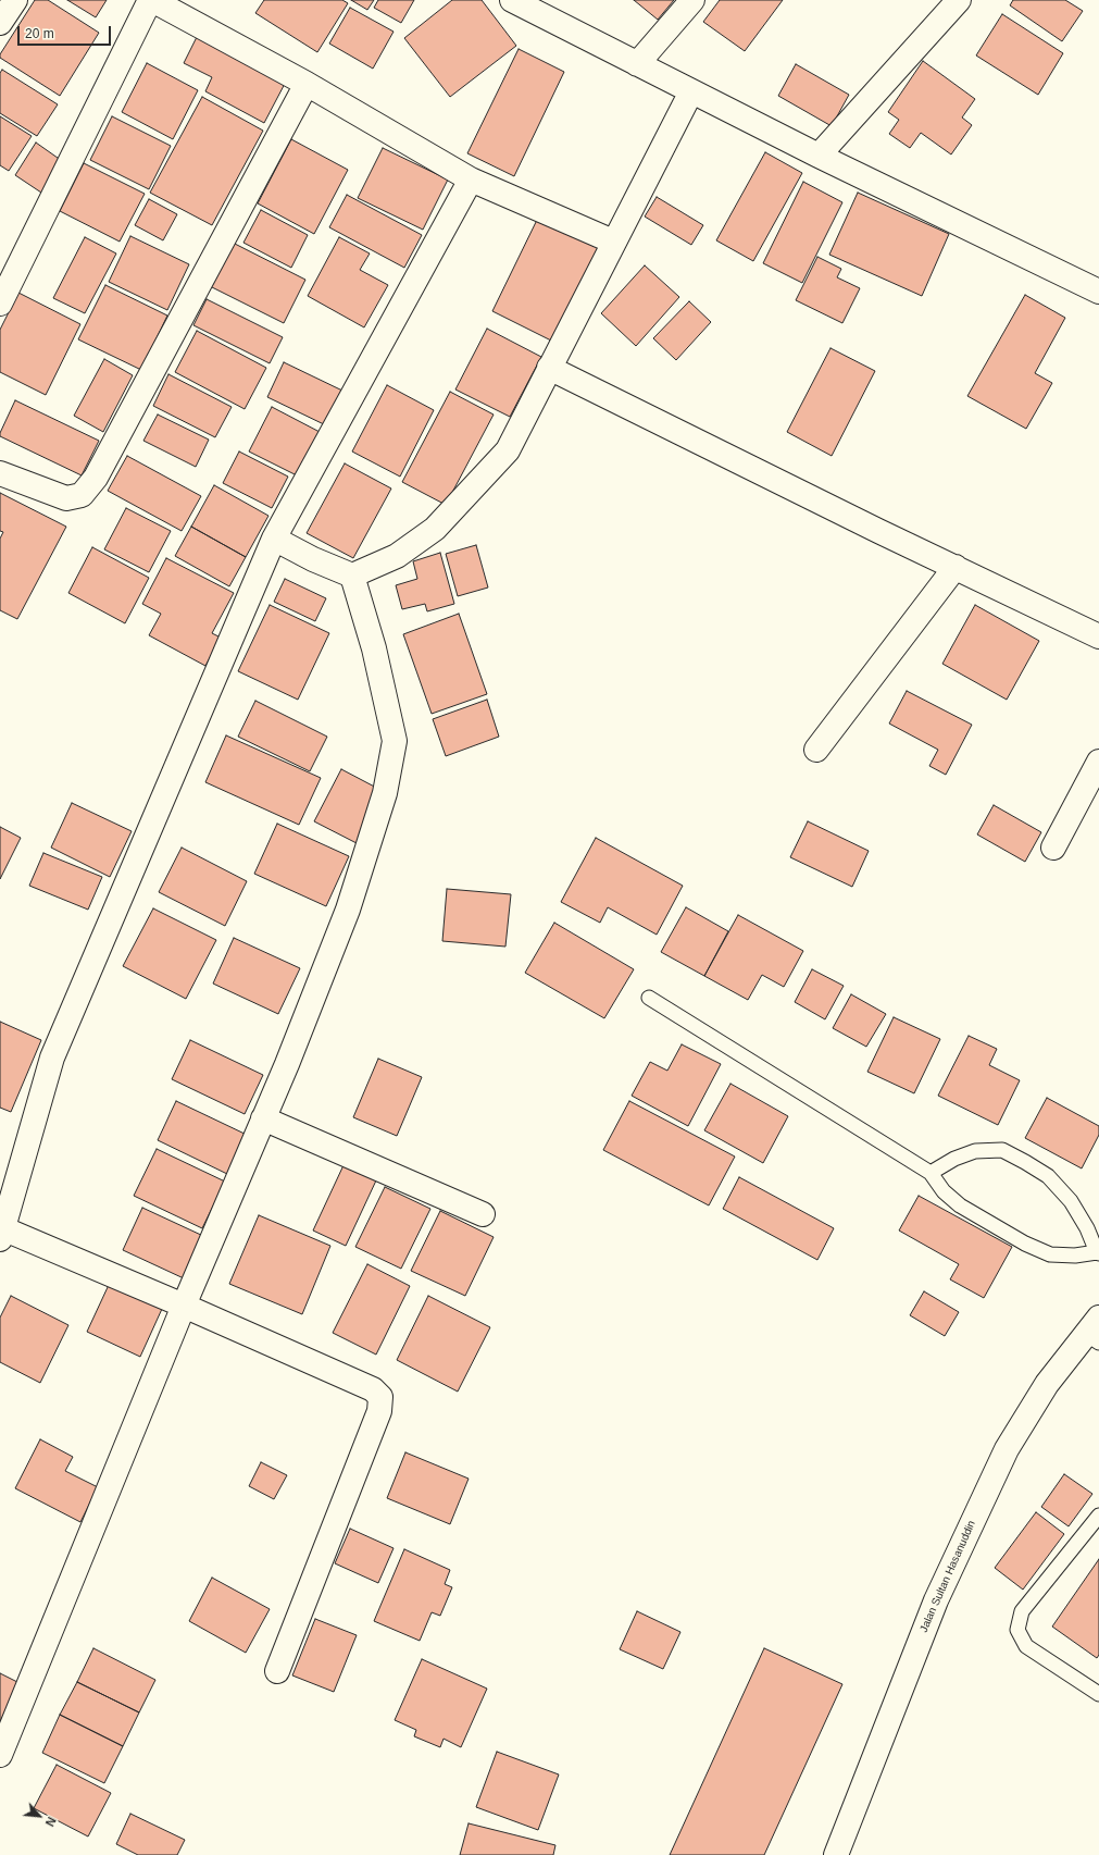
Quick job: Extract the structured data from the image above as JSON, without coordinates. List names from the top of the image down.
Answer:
{
  "streets": {
    "street": ["Jalan Sultan Hasanuddin"]
  },
  "scale_bar": "20 m",
  "north": "bottom right"
}
